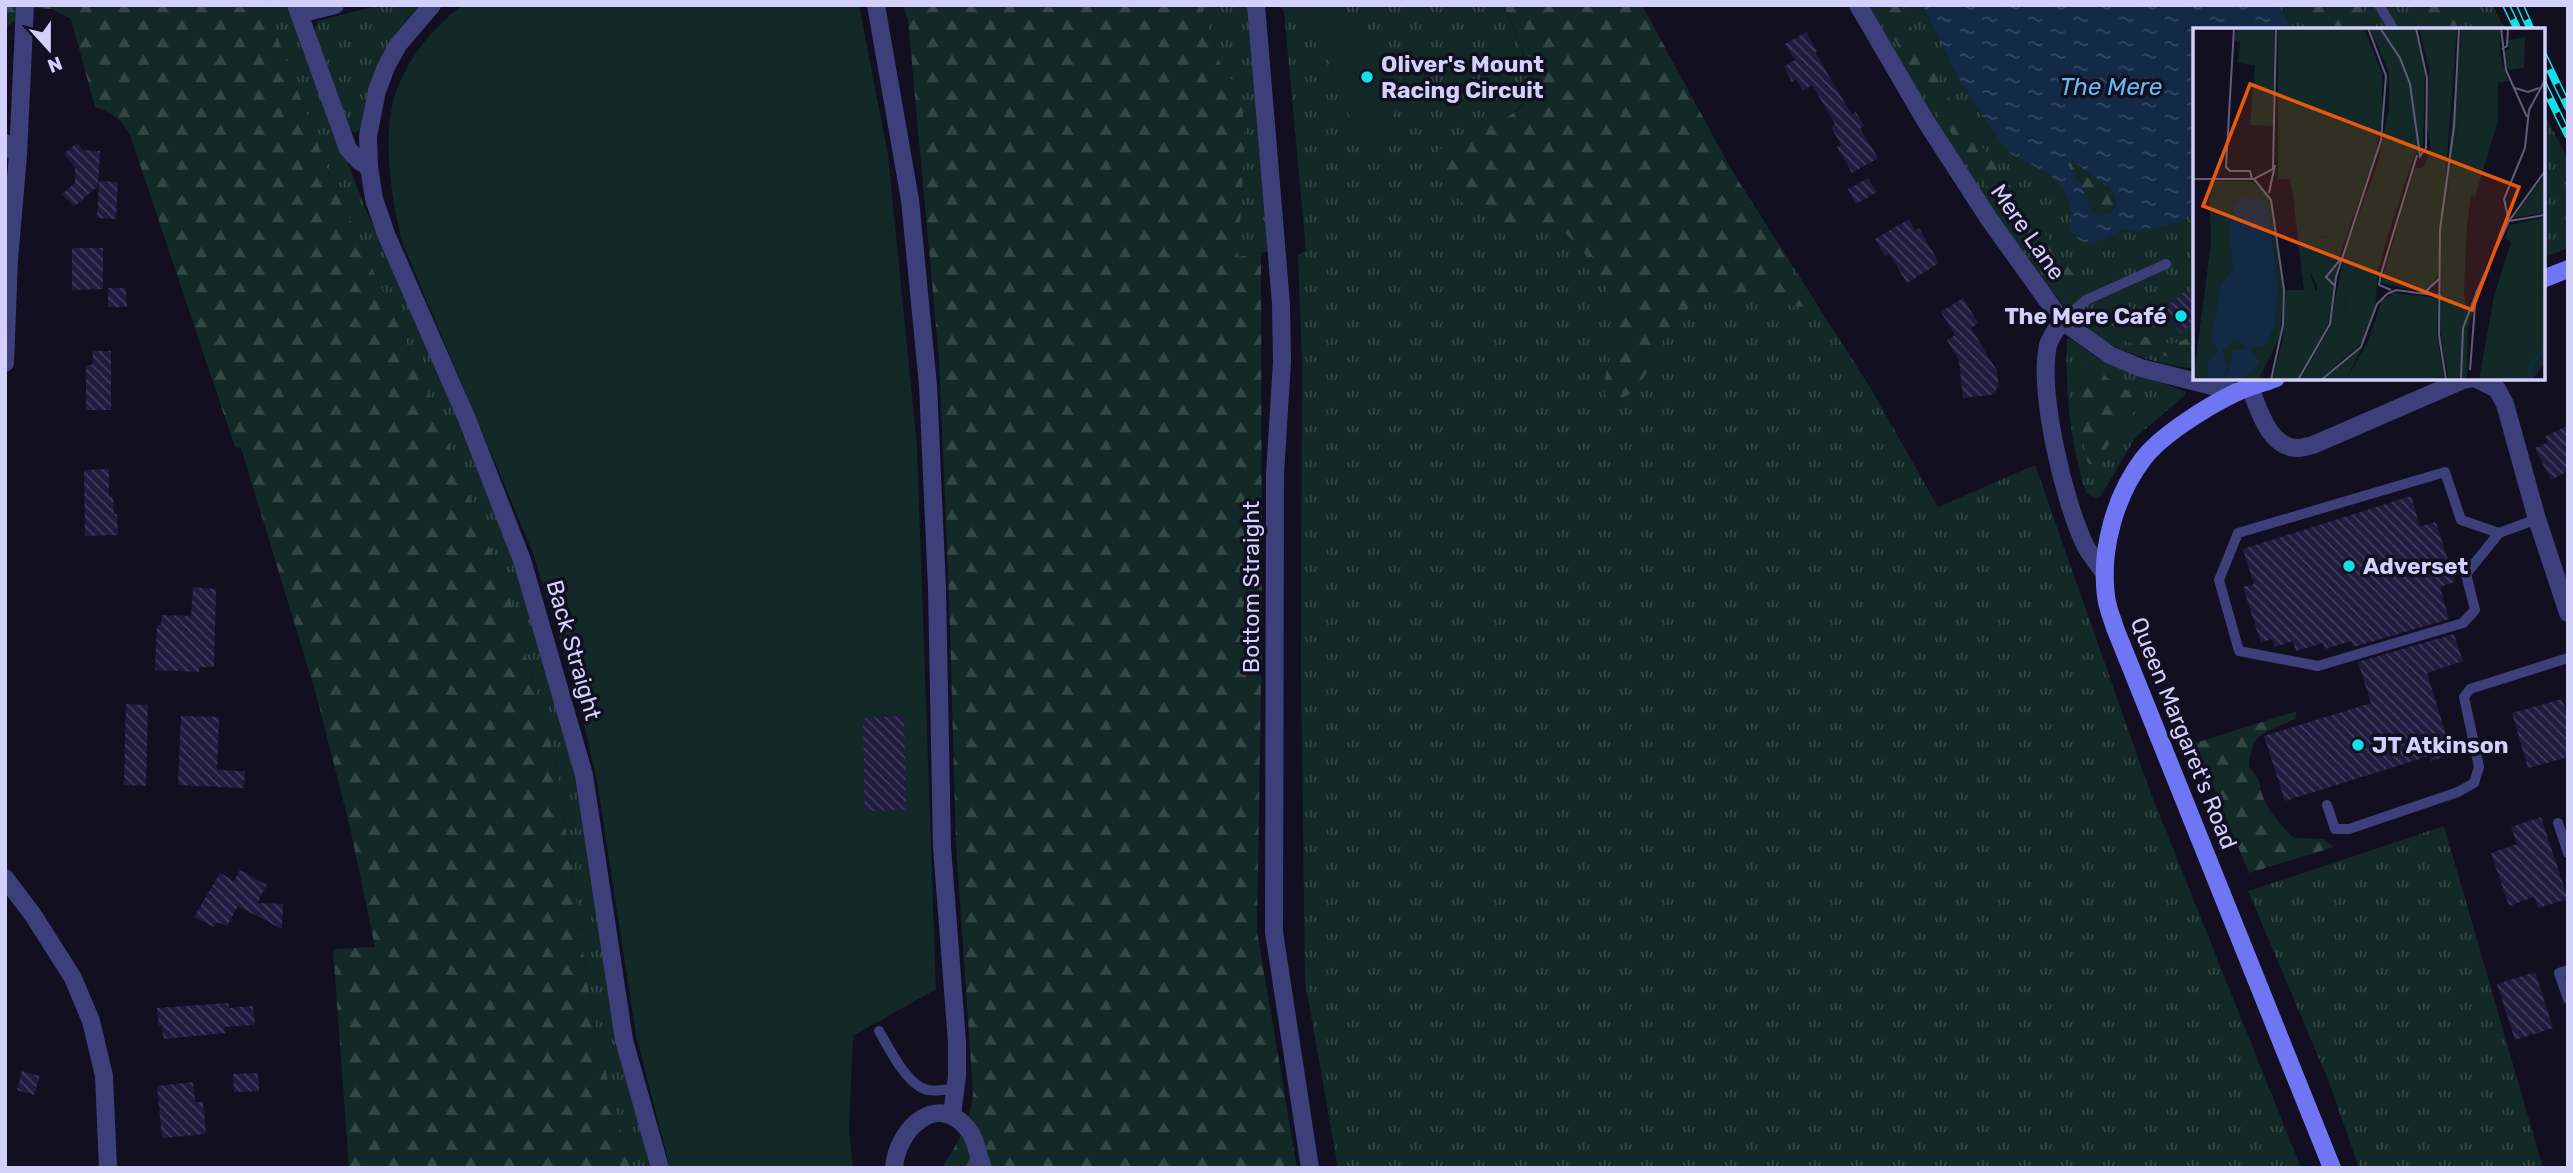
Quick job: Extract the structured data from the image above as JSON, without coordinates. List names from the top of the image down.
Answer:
{
  "streets": {
    "main road": ["Queen Margaret's Road"],
    "street": ["Mere Lane", "Bottom Straight", "Back Straight"]
  },
  "crossings": [
    ["Mere Lane", "Queen Margaret's Road"]
  ],
  "water": ["The Mere"],
  "places": [
    "Oliver's Mount Racing Circuit",
    "The Mere Café",
    "Adverset",
    "JT Atkinson"
  ],
  "north": "bottom"
}
